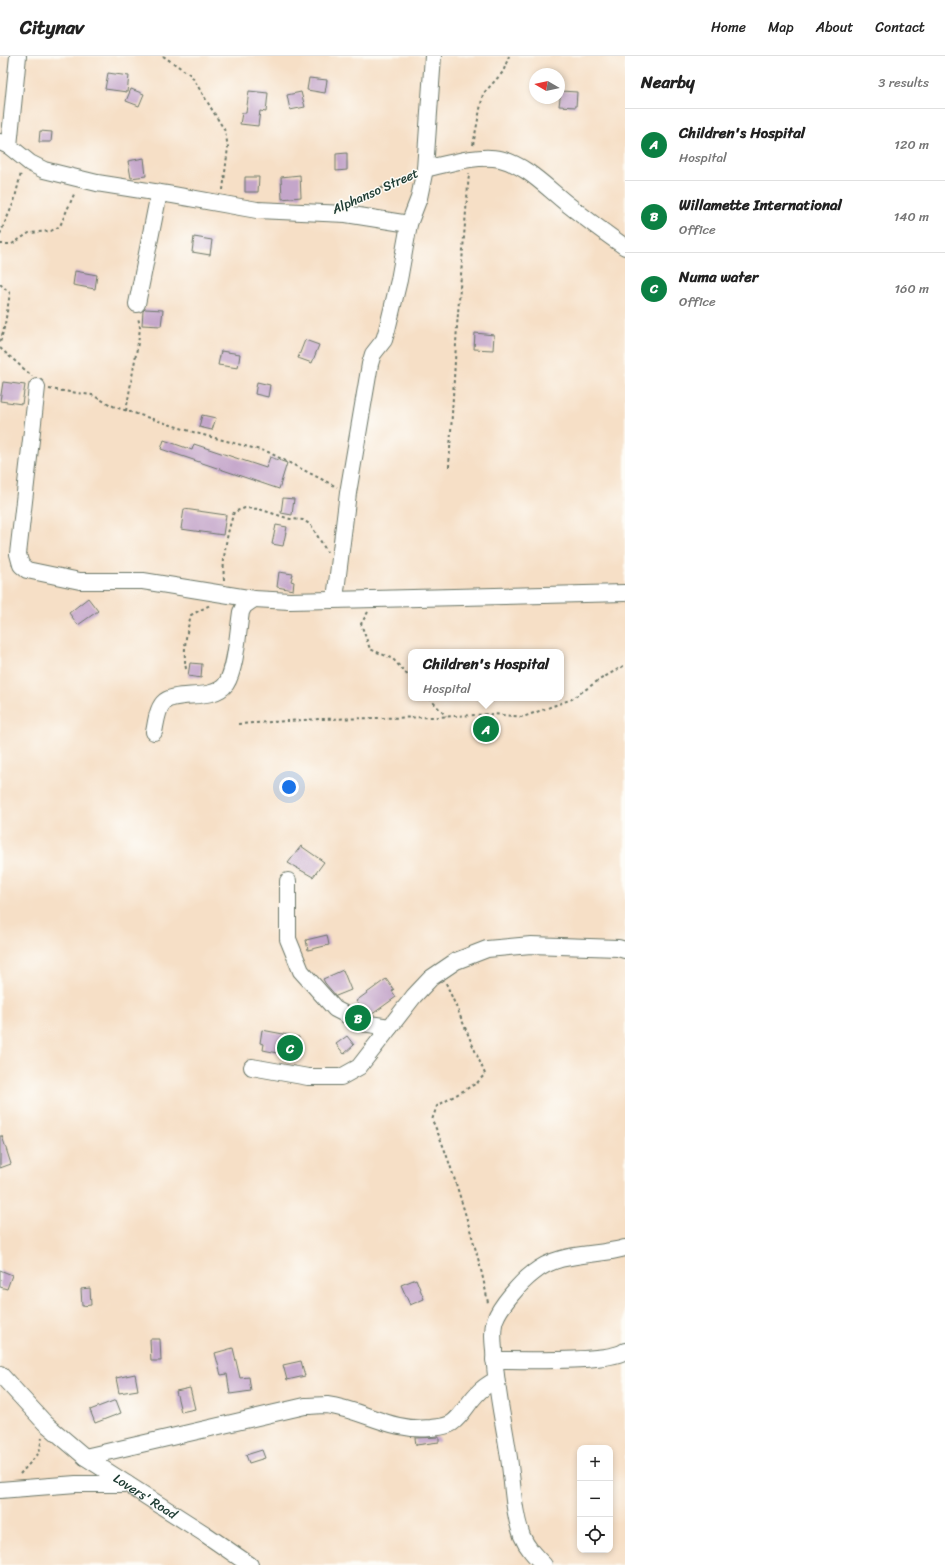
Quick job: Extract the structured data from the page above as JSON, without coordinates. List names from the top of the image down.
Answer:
{
  "streets": {
    "street": ["Alphanso Street", "Lovers' Road"]
  },
  "north": "left",
  "page": {
    "header": "Citynav",
    "nav": [
      "Home",
      "Map",
      "About",
      "Contact"
    ],
    "heading": ["Nearby", "3 results"],
    "list": [
      {
        "mark": "A",
        "name": "Children's Hospital",
        "note": "Hospital",
        "value": "120 m"
      },
      {
        "mark": "B",
        "name": "Willamette International",
        "note": "Office",
        "value": "140 m"
      },
      {
        "mark": "C",
        "name": "Numa water",
        "note": "Office",
        "value": "160 m"
      }
    ],
    "popup": ["Children's Hospital", "Hospital"],
    "pins": ["A", "B", "C"],
    "map_buttons": ["+", "−"]
  }
}
